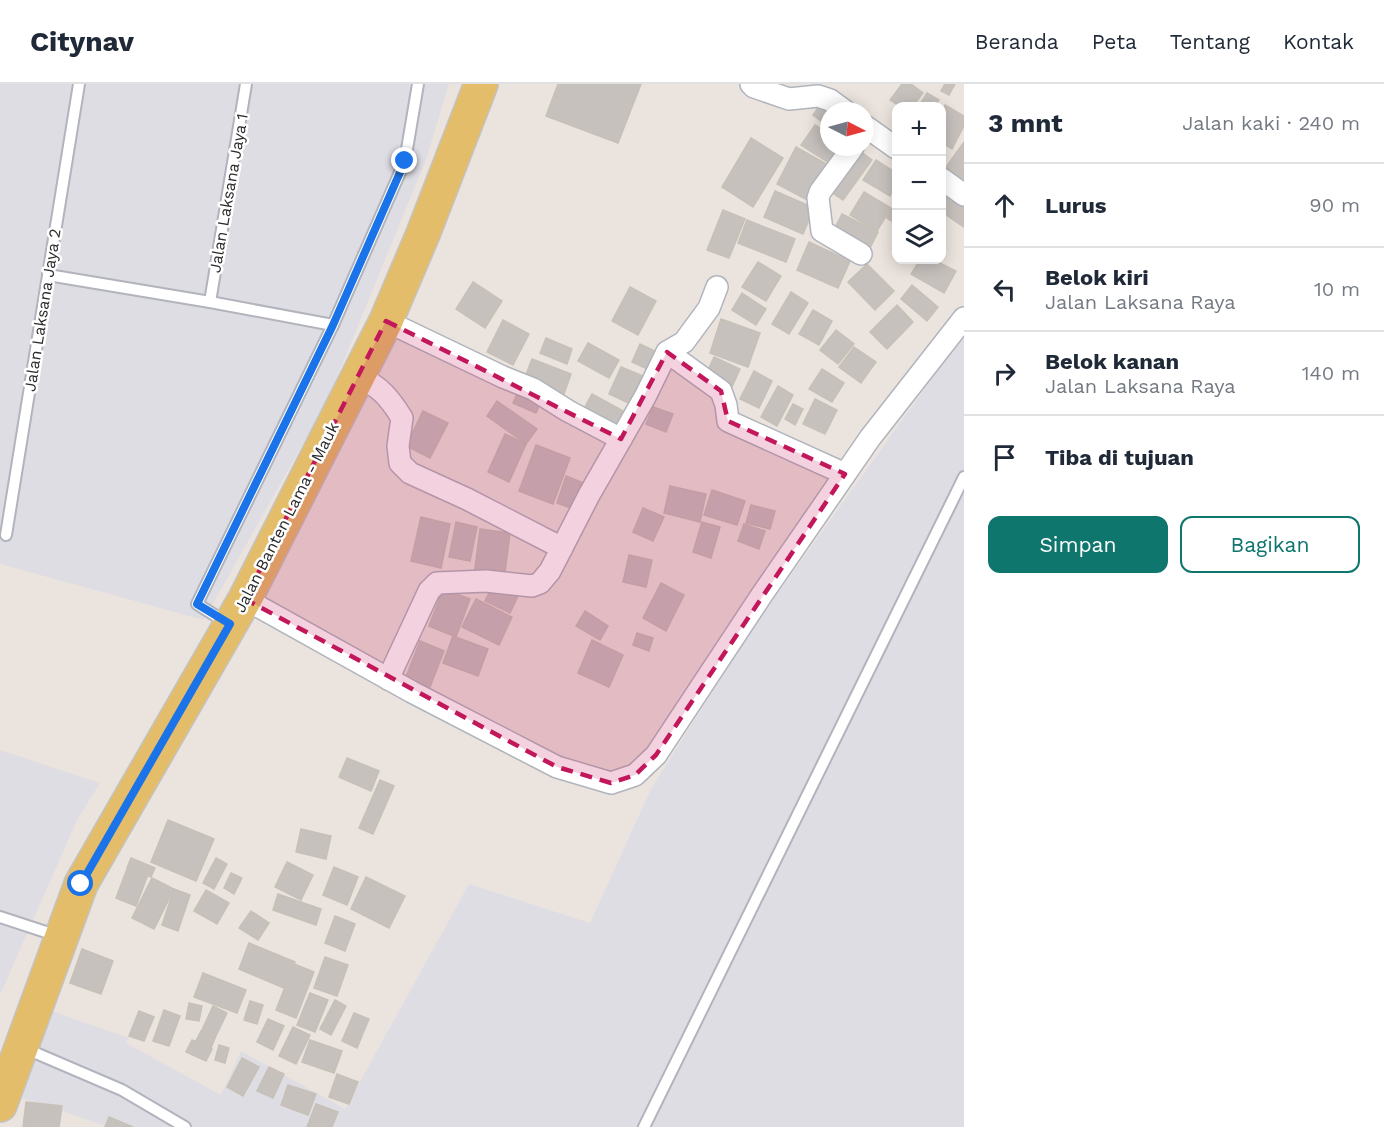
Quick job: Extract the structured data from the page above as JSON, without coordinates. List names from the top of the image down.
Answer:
{
  "streets": {
    "main road": ["Jalan Banten Lama - Mauk"],
    "lane": ["Jalan Laksana Jaya 1", "Jalan Laksana Jaya 2"]
  },
  "north": "right",
  "page": {
    "header": "Citynav",
    "nav": [
      "Beranda",
      "Peta",
      "Tentang",
      "Kontak"
    ],
    "heading": ["3 mnt", "Jalan kaki · 240 m"],
    "map_buttons": ["+", "−"],
    "list": [
      ["Lurus", "90 m"],
      ["Belok kiri", "Jalan Laksana Raya", "10 m"],
      ["Belok kanan", "Jalan Laksana Raya", "140 m"],
      "Tiba di tujuan"
    ],
    "buttons": ["Simpan", "Bagikan"]
  }
}
